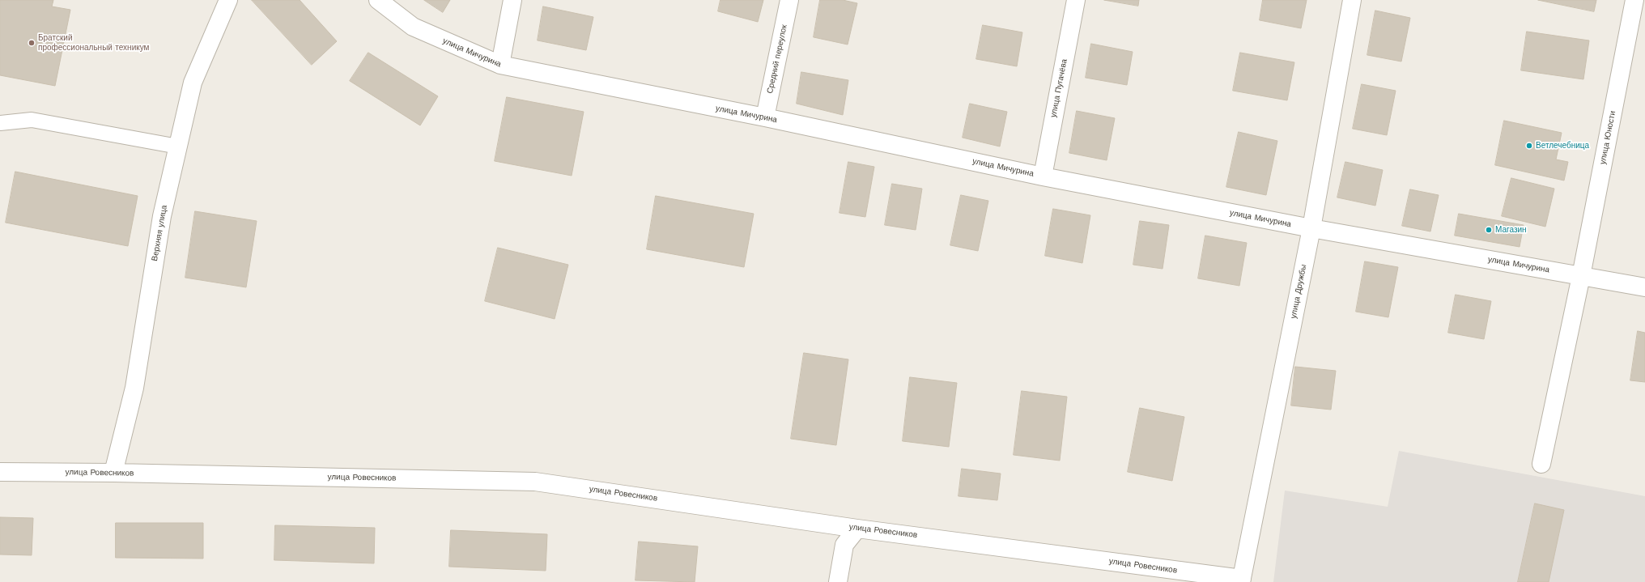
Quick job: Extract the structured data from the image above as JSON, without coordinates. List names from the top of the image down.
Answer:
{
  "streets": {
    "street": [
      "улица Мичурина",
      "Средний переулок",
      "улица Пугачёва",
      "улица Юности",
      "Верхняя улица",
      "улица Дружбы",
      "улица Ровесников"
    ]
  },
  "crossings": [
    ["улица Мичурина", "Средний переулок"],
    ["улица Мичурина", "улица Пугачёва"],
    ["улица Мичурина", "улица Юности"],
    ["улица Мичурина", "улица Дружбы"],
    ["Верхняя улица", "улица Ровесников"],
    ["улица Дружбы", "улица Ровесников"]
  ],
  "places": ["Братский профессиональный техникум", "Ветлечебница", "Магазин"]
}
